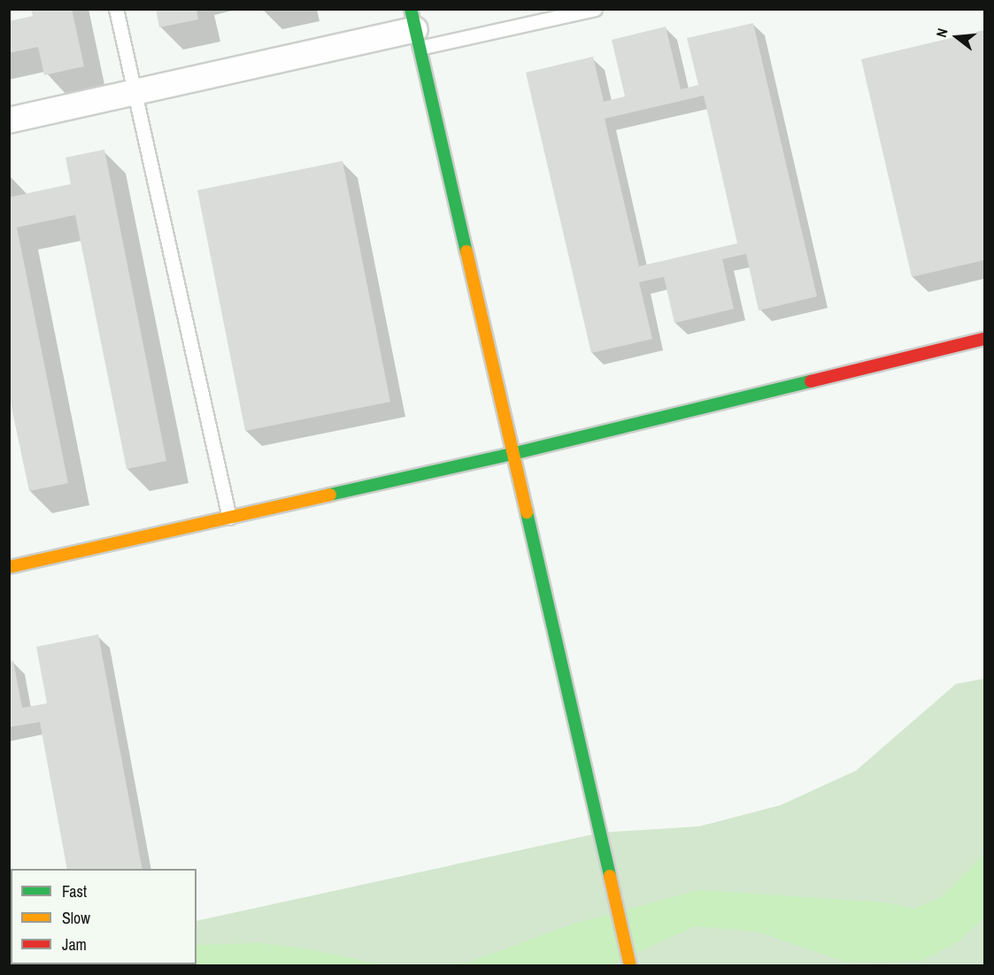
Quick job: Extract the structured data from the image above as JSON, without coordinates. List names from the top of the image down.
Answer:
{
  "legend": ["Fast", "Slow", "Jam"],
  "north": "left"
}
